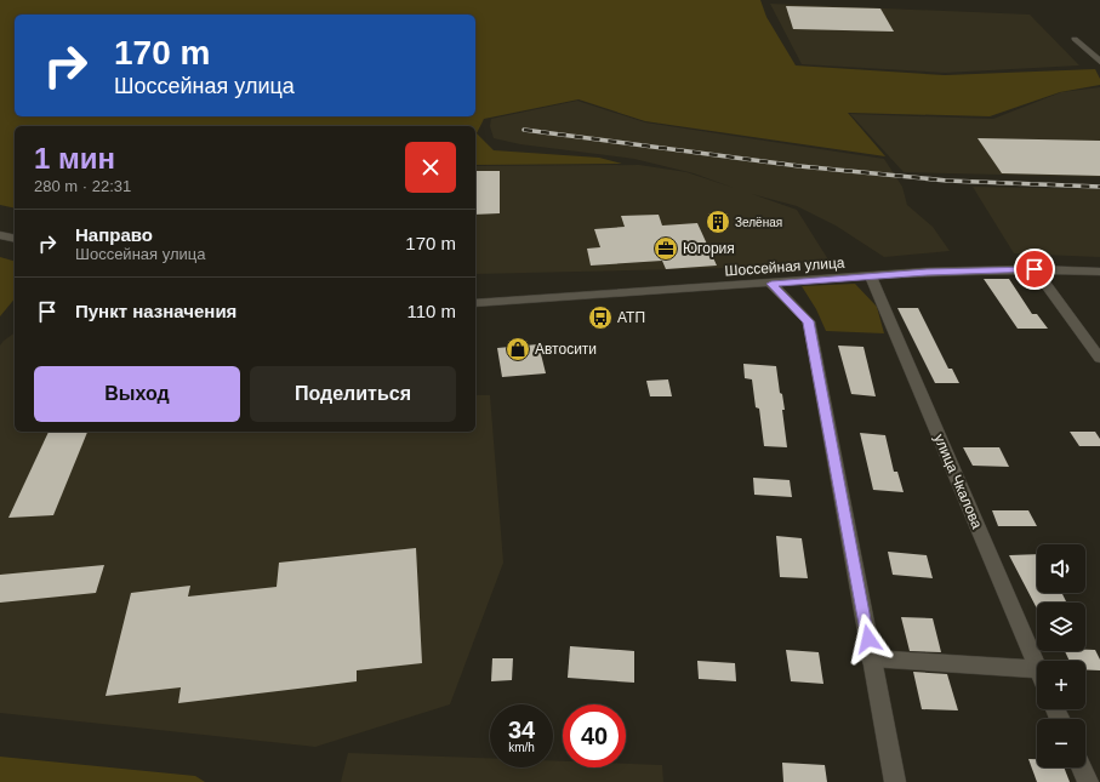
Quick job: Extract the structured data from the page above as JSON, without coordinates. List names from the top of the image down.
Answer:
{
  "streets": {
    "street": ["Шоссейная улица", "улица Чкалова"]
  },
  "crossings": [
    ["Шоссейная улица", "улица Чкалова"]
  ],
  "places": {
    "building": ["Зелёная"],
    "office": ["Югория"],
    "bus stop": ["АТП"],
    "shop": ["Автосити"]
  },
  "page": {
    "turn": ["170 m", "Шоссейная улица"],
    "heading": ["1 мин", "280 m · 22:31"],
    "list": [
      {
        "name": "Направо",
        "note": "Шоссейная улица",
        "value": "170 m"
      },
      {
        "name": "Пункт назначения",
        "value": "110 m"
      }
    ],
    "buttons": ["Выход", "Поделиться"],
    "map_buttons": ["+", "−"],
    "speed": "34 km/h",
    "limit": "40"
  }
}
